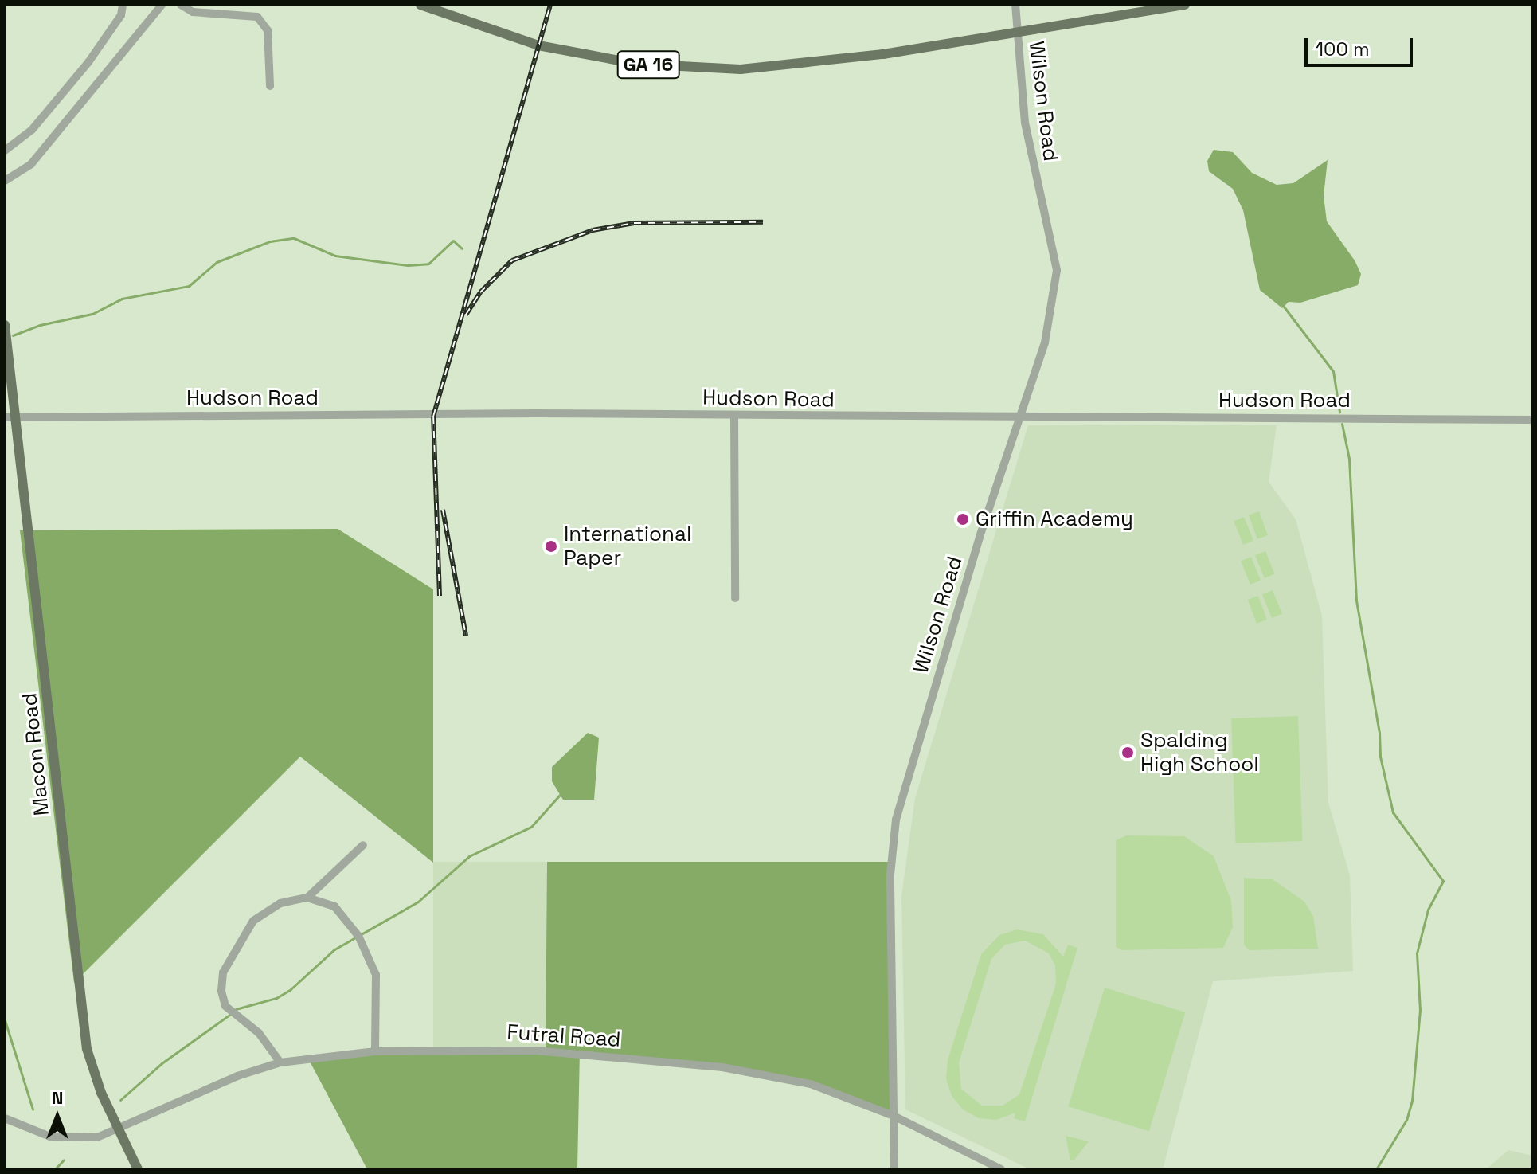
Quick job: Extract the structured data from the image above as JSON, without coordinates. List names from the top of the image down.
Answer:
{
  "streets": {
    "main road": ["GA 16", "Macon Road"],
    "street": ["Wilson Road", "Hudson Road", "Futral Road"]
  },
  "crossings": [
    ["GA 16", "Wilson Road"],
    ["Wilson Road", "Hudson Road"],
    ["Wilson Road", "Futral Road"],
    ["Hudson Road", "Macon Road"],
    ["Macon Road", "Futral Road"]
  ],
  "places": ["Griffin Academy", "International Paper", "Spalding High School"],
  "scale_bar": "100 m",
  "north": "top"
}
